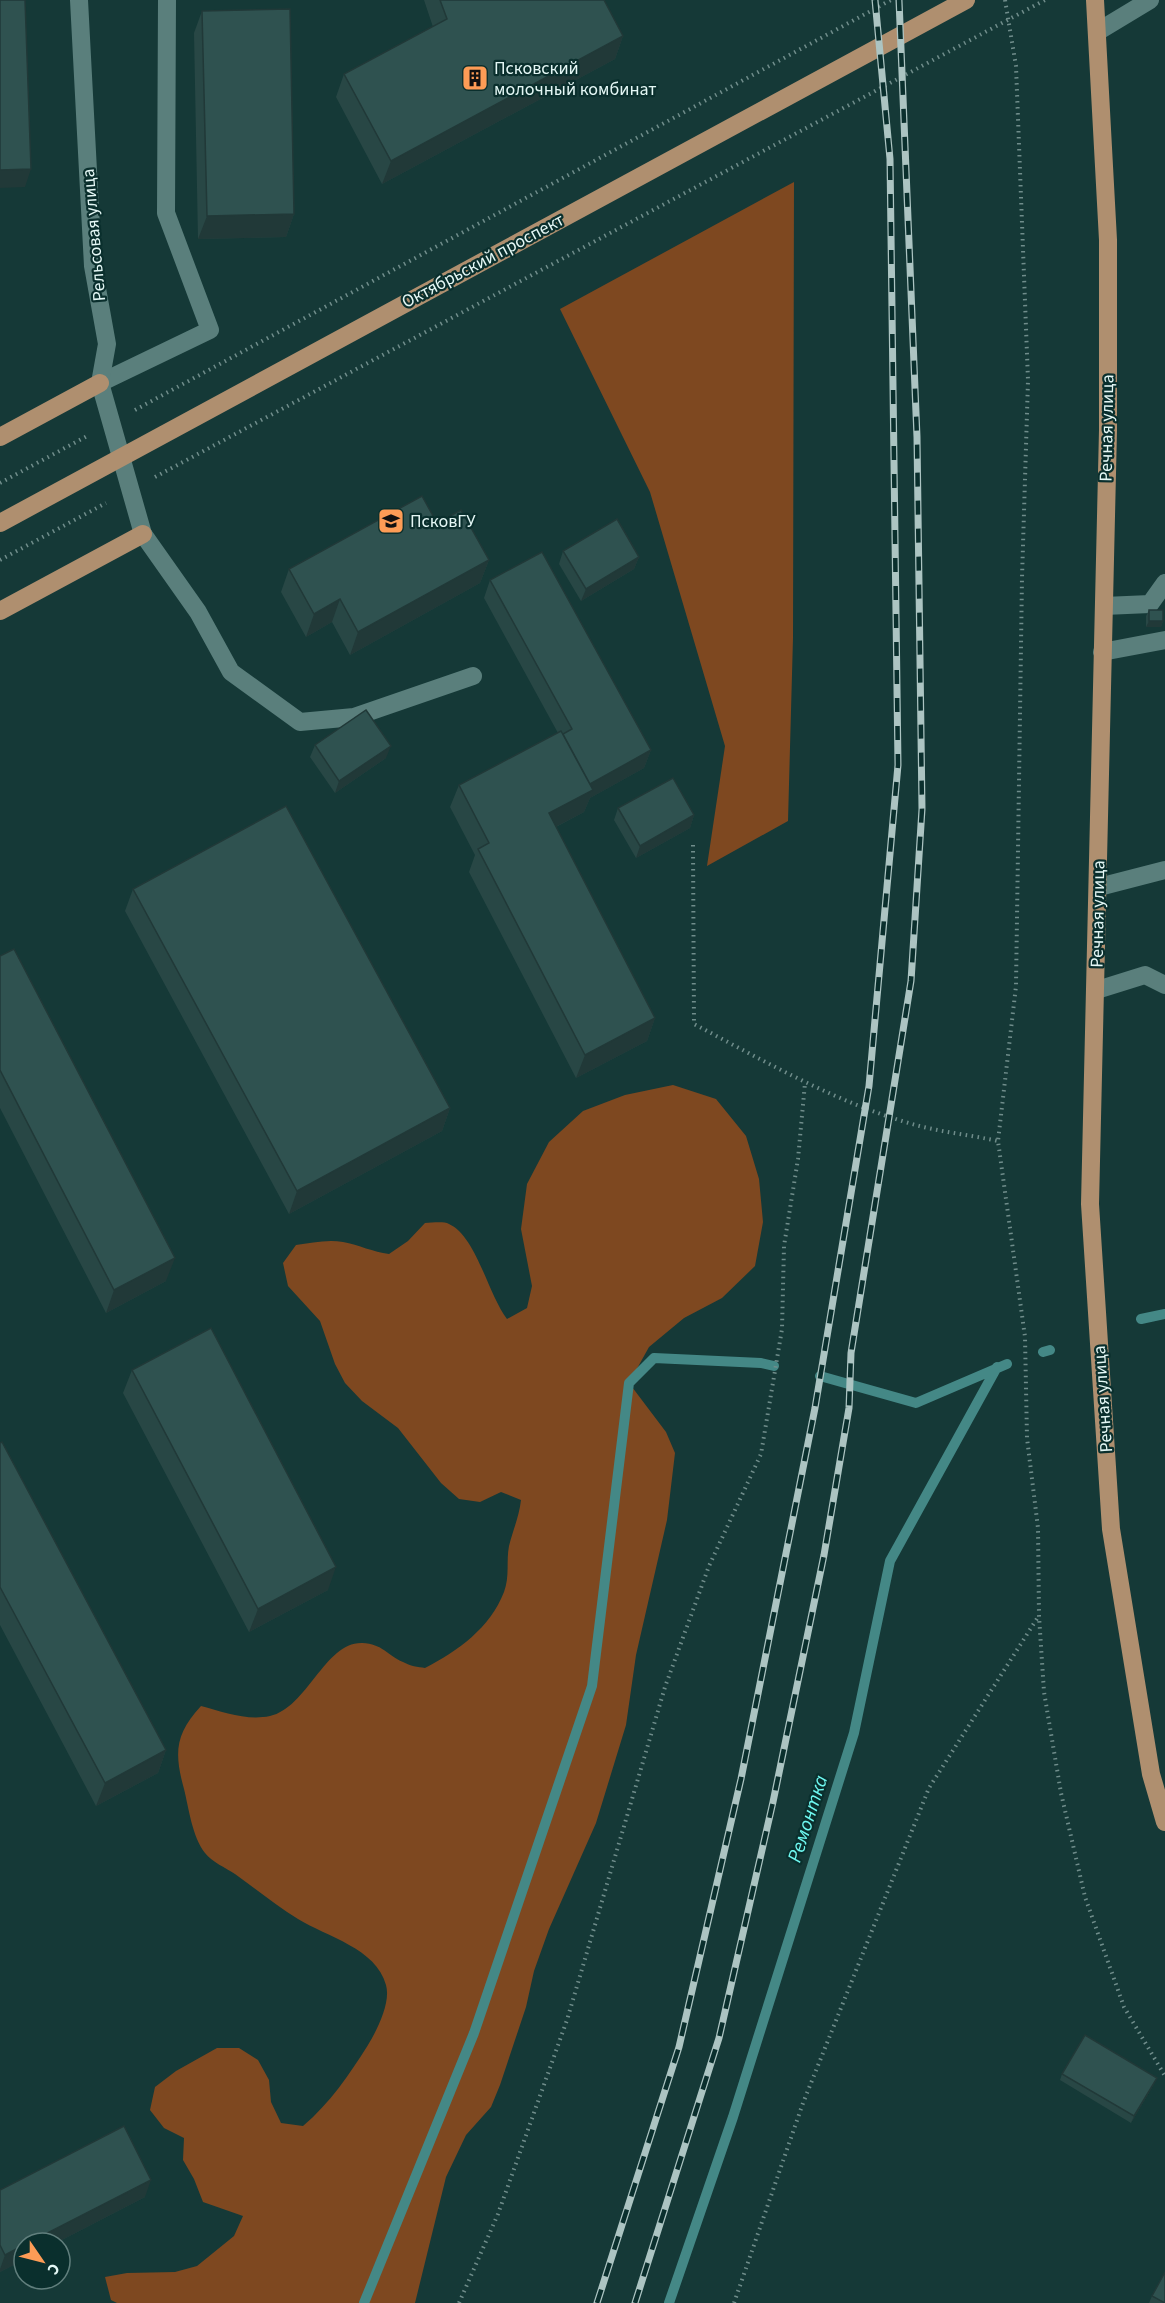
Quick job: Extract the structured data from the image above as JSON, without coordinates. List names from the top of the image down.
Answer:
{
  "streets": {
    "main road": ["Октябрьский проспект", "Речная улица"],
    "street": ["Рельсовая улица"]
  },
  "water": ["Ремонтка"],
  "places": {
    "building": ["Псковский молочный комбинат"],
    "school or university": ["ПсковГУ"]
  },
  "north": "bottom right"
}
